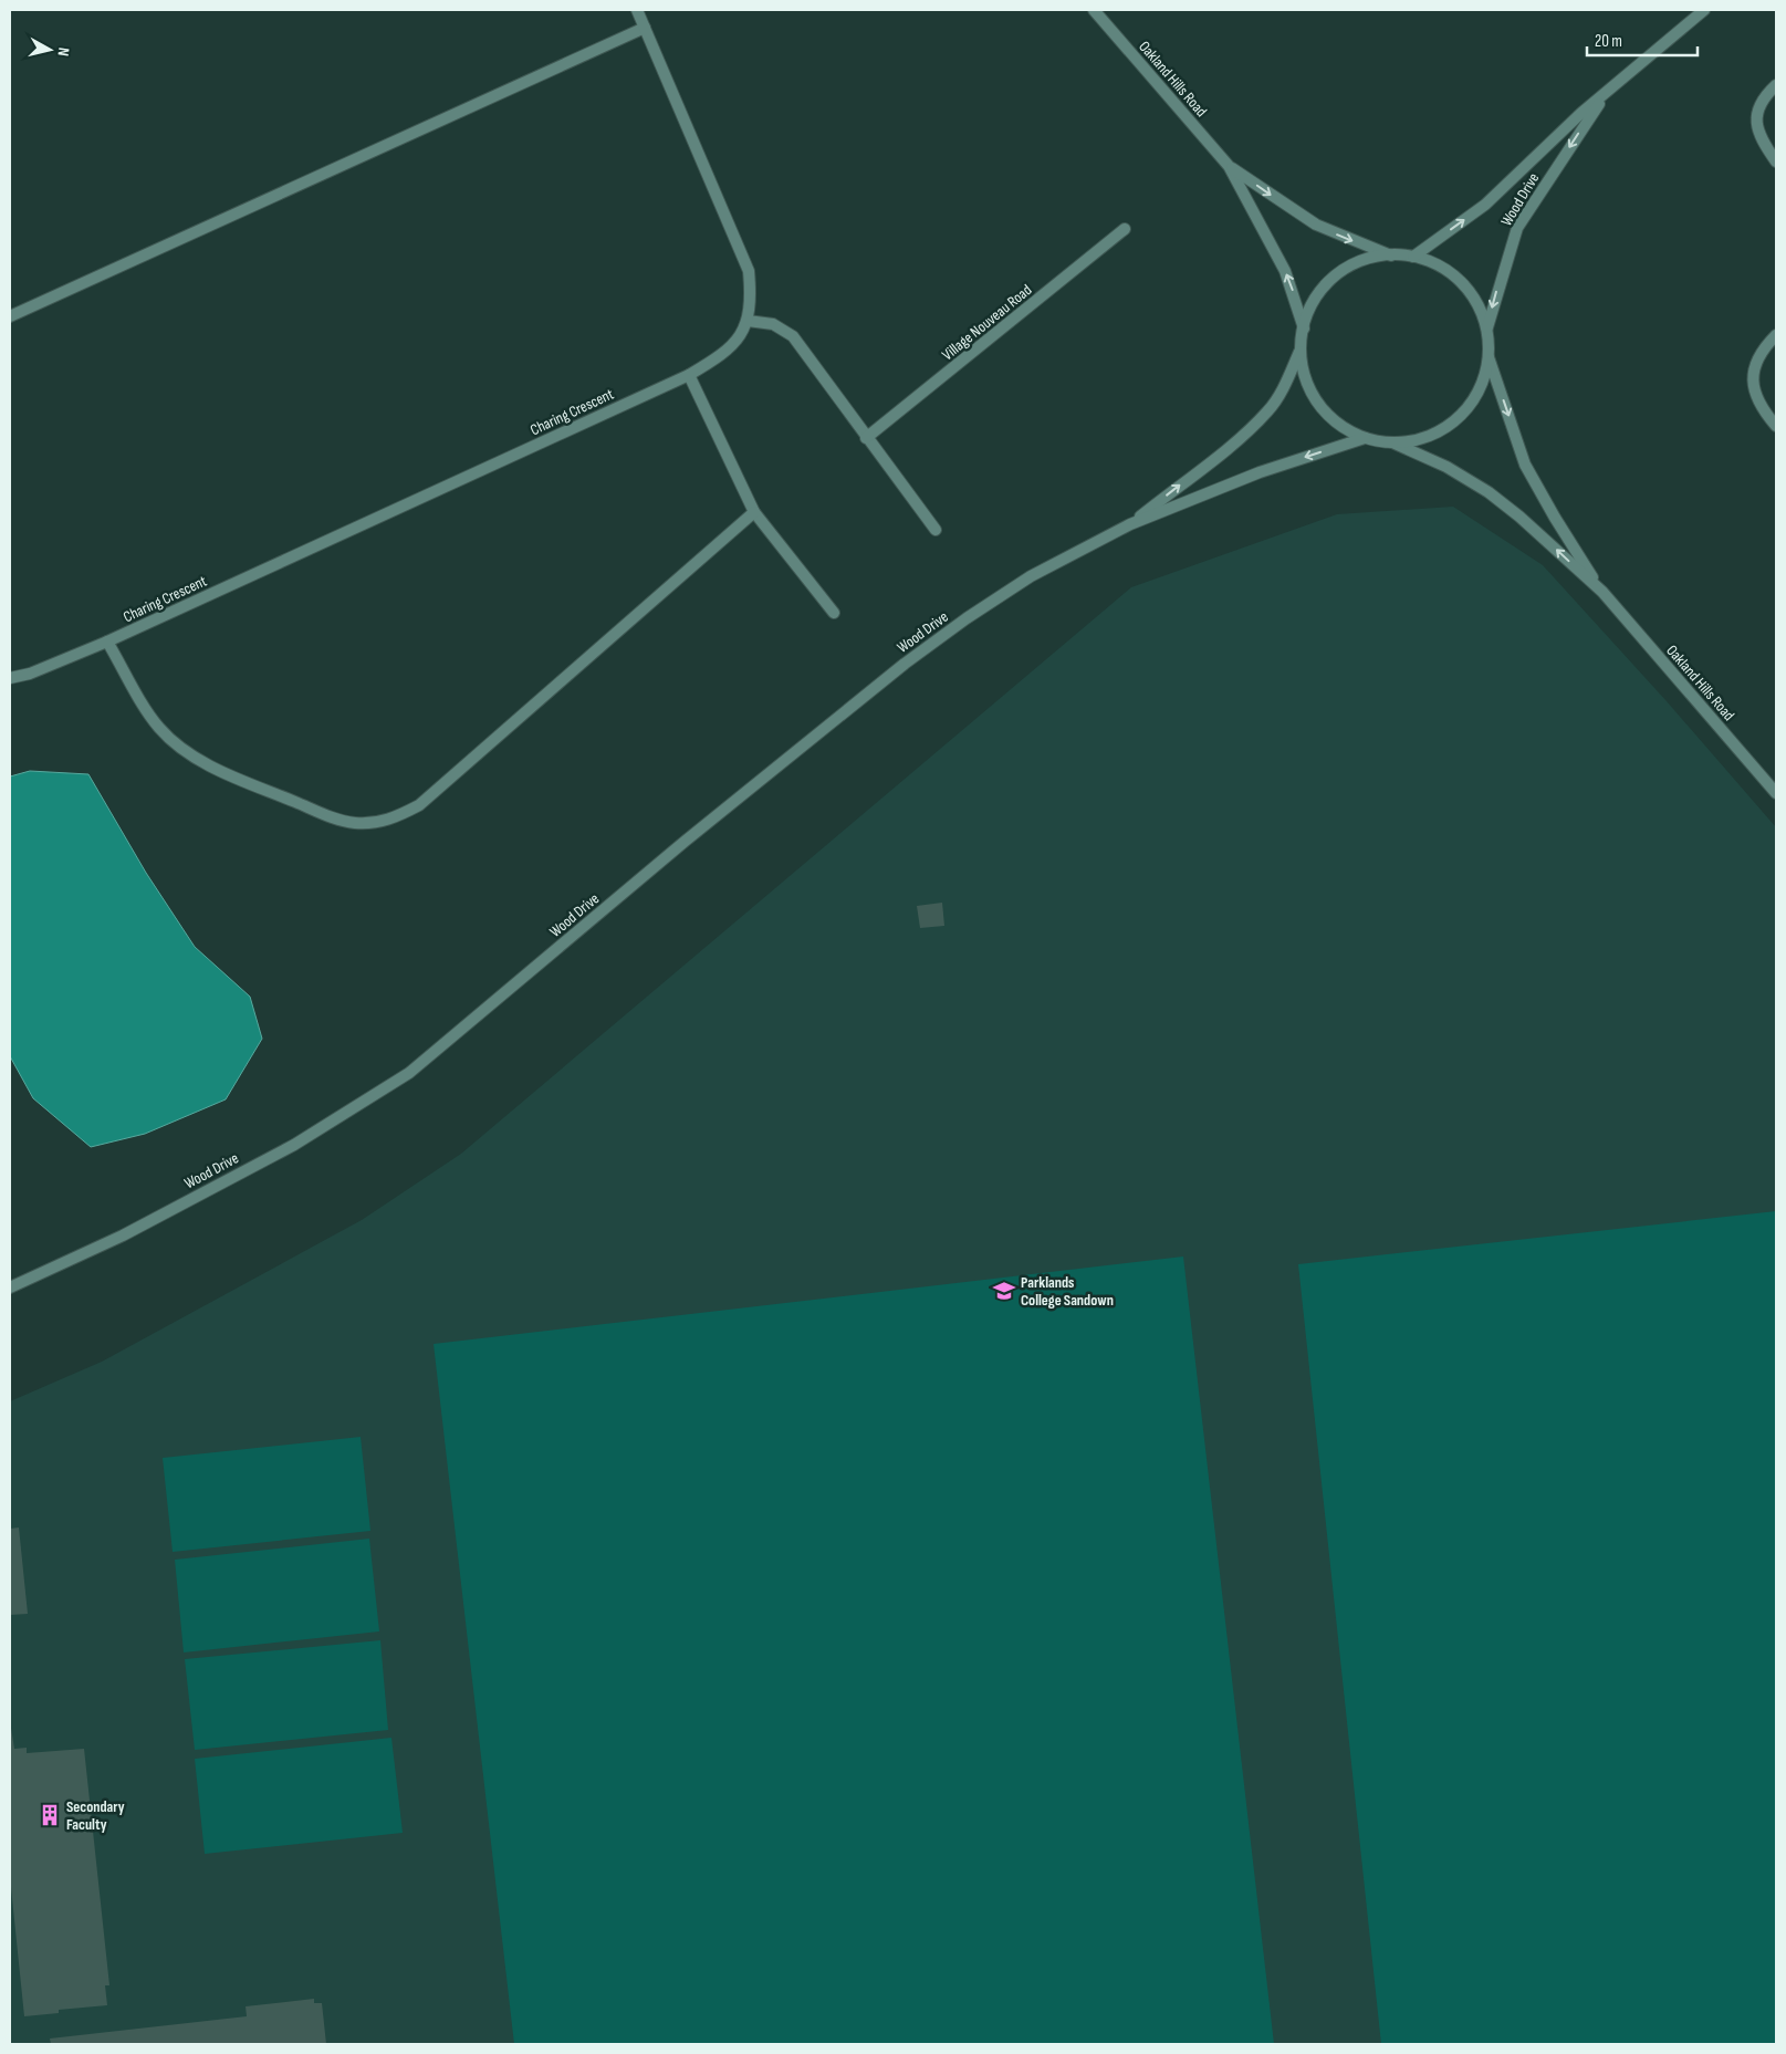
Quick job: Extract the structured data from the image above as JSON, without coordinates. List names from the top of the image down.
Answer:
{
  "streets": {
    "street": [
      "Oakland Hills Road",
      "Wood Drive",
      "Village Nouveau Road",
      "Charing Crescent"
    ]
  },
  "crossings": [
    ["Oakland Hills Road", "Wood Drive"]
  ],
  "places": {
    "school or university": ["Parklands College Sandown"],
    "building": ["Secondary Faculty"]
  },
  "scale_bar": "20 m",
  "north": "right"
}
